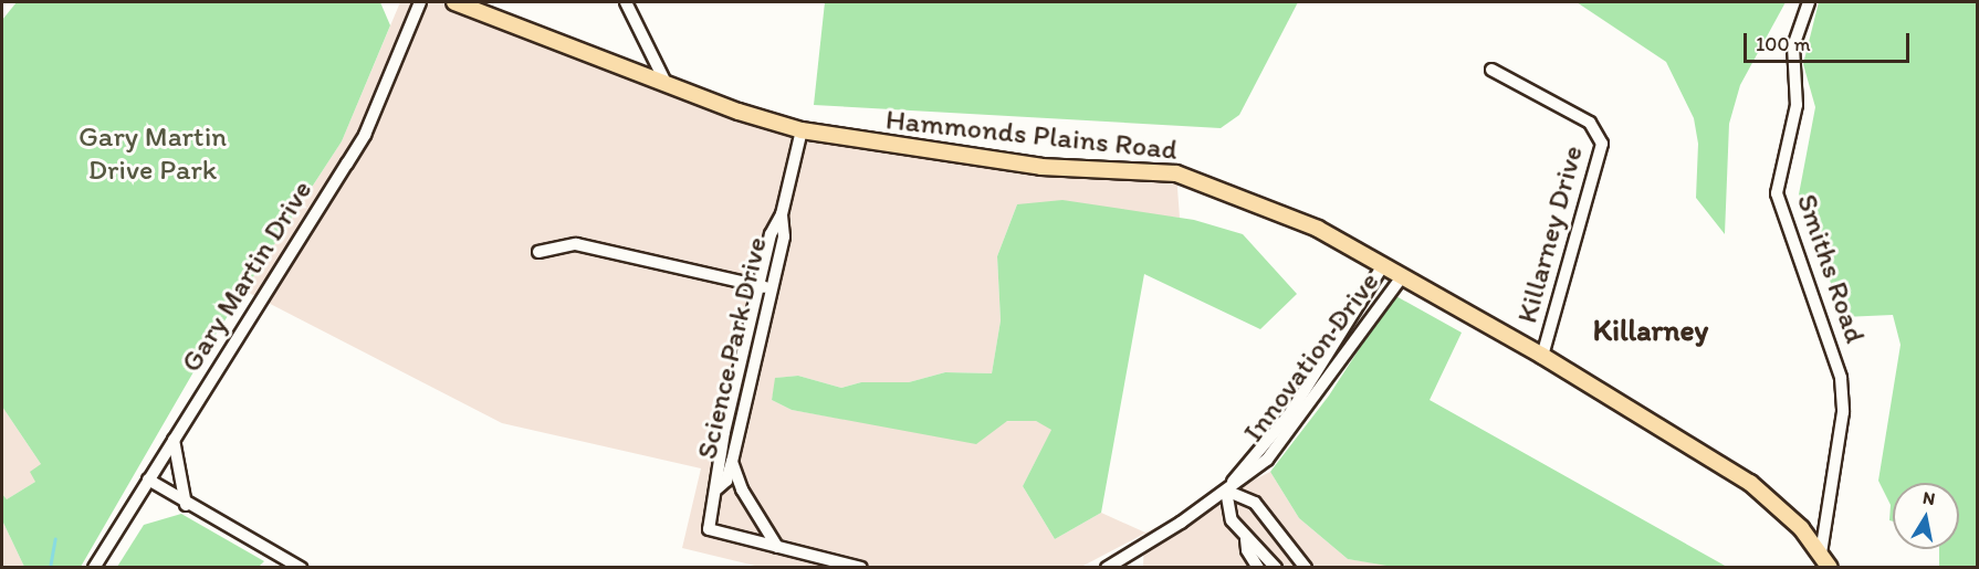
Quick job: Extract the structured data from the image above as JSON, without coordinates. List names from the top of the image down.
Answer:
{
  "streets": {
    "main road": ["Hammonds Plains Road"],
    "street": [
      "Killarney Drive",
      "Smiths Road",
      "Gary Martin Drive",
      "Science Park Drive",
      "Innovation Drive"
    ]
  },
  "crossings": [
    ["Hammonds Plains Road", "Killarney Drive"],
    ["Hammonds Plains Road", "Smiths Road"],
    ["Hammonds Plains Road", "Science Park Drive"],
    ["Hammonds Plains Road", "Innovation Drive"]
  ],
  "districts": ["Killarney"],
  "parks": ["Gary Martin Drive Park"],
  "scale_bar": "100 m",
  "north": "top"
}
